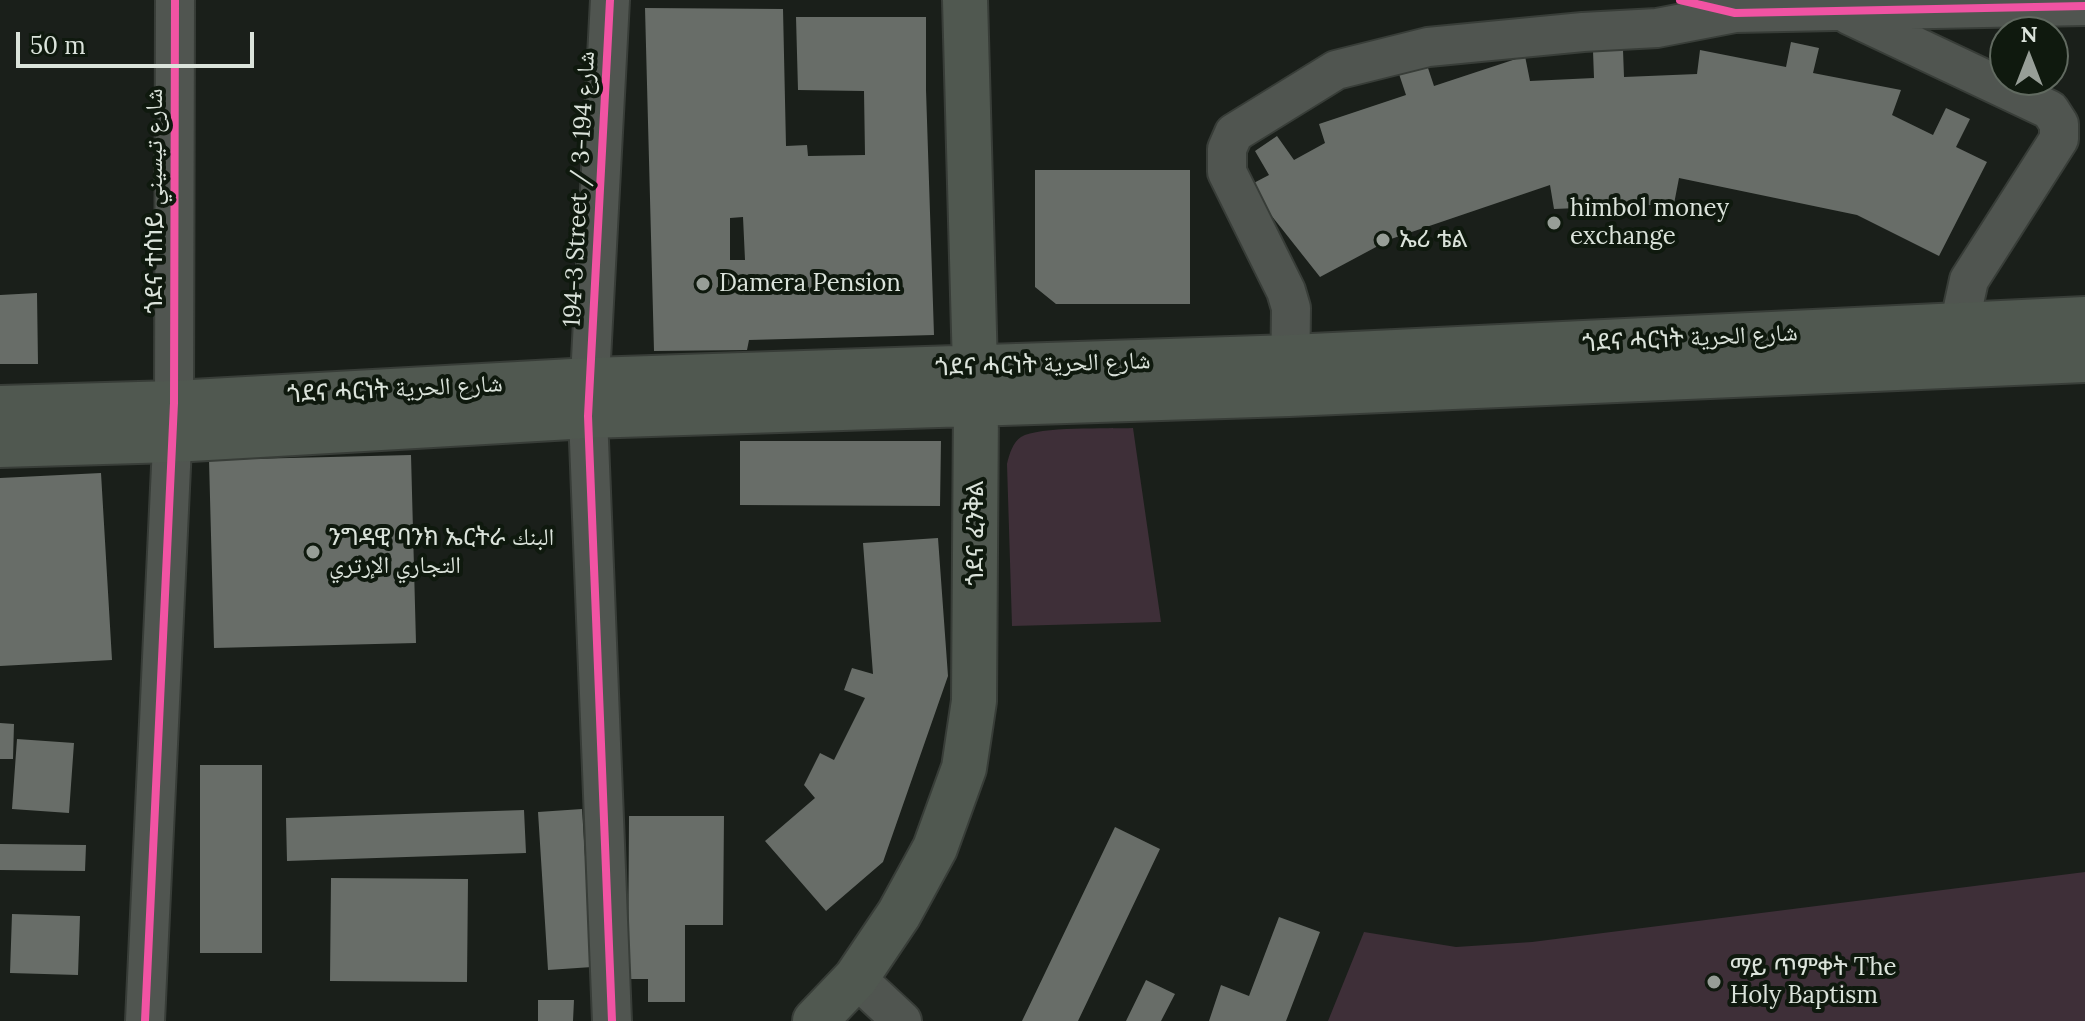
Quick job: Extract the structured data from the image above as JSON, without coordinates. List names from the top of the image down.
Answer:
{
  "streets": {
    "main road": ["ጎደና ሓርነት شارع الحرية", "ጎደና ፈንቅል"],
    "street": ["194-3 Street / شارع 194-3", "ጎደና ተሰነይ شارع تيسيني"]
  },
  "crossings": [
    ["194-3 Street / شارع 194-3", "ጎደና ሓርነት شارع الحرية"],
    ["ጎደና ተሰነይ شارع تيسيني", "ጎደና ሓርነት شارع الحرية"],
    ["ጎደና ሓርነት شارع الحرية", "ጎደና ፈንቅል"]
  ],
  "places": [
    "himbol money exchange",
    "ኤሪ ቴል",
    "Damera Pension",
    "ንግዳዊ ባንክ ኤርትራ البنك التجاري الإرتري",
    "ማይ ጥምቀት The Holy Baptism"
  ],
  "scale_bar": "50 m",
  "north": "top"
}
